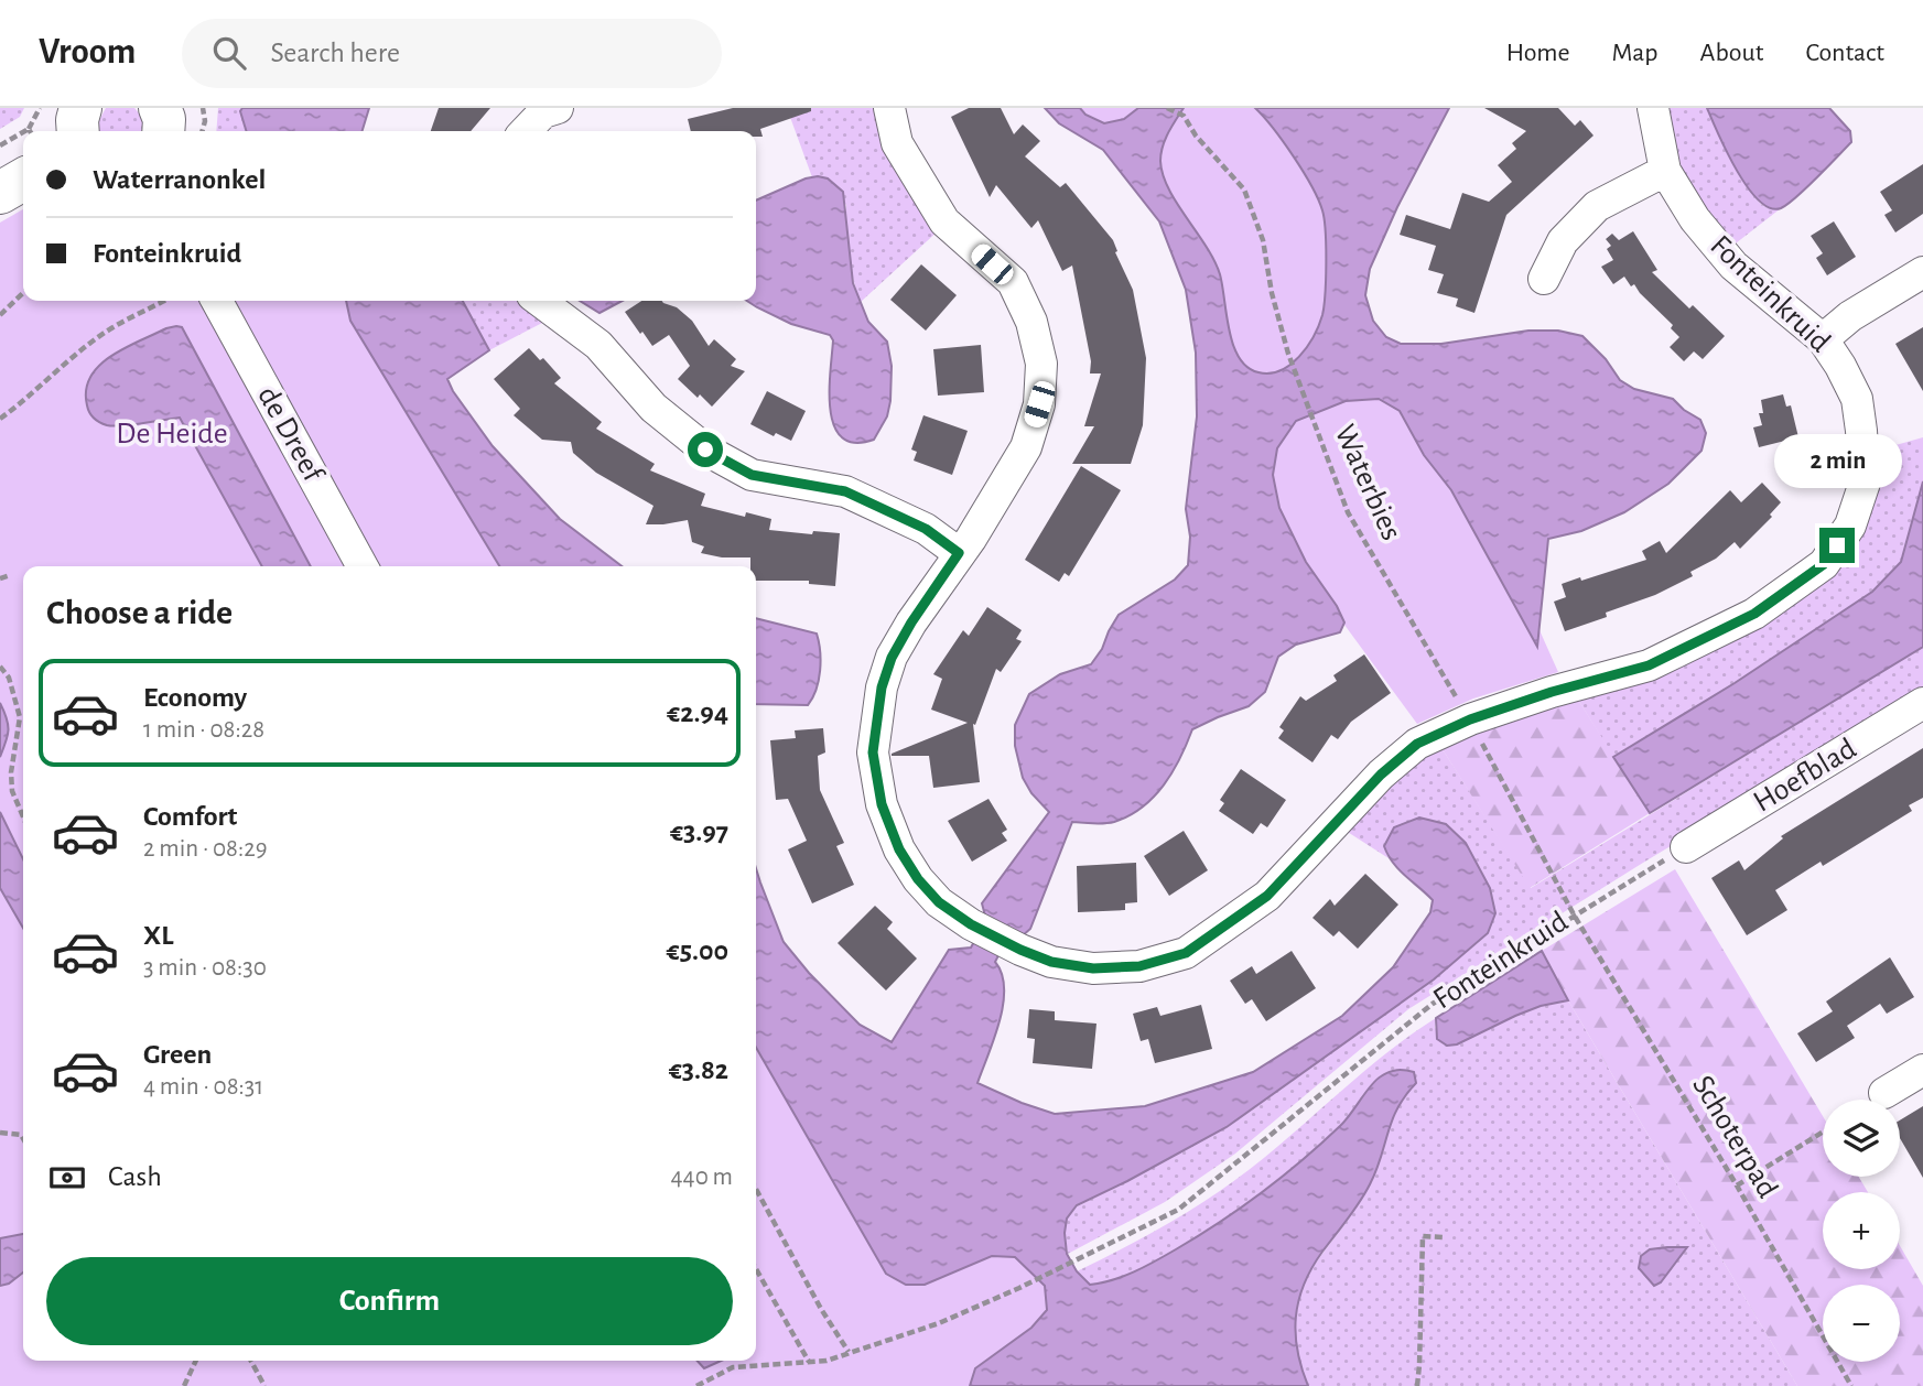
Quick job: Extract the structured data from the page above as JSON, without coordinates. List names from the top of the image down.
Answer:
{
  "streets": {
    "street": ["Fonteinkruid", "de Dreef", "Hoefblad"],
    "path": ["Waterbies", "Schoterpad"]
  },
  "crossings": [
    ["Fonteinkruid", "Waterbies"],
    ["Fonteinkruid", "Hoefblad"],
    ["Fonteinkruid", "Schoterpad"],
    ["Waterbies", "Schoterpad"]
  ],
  "parks": ["De Heide"],
  "page": {
    "header": "Vroom",
    "search": "Search here",
    "nav": [
      "Home",
      "Map",
      "About",
      "Contact"
    ],
    "banner": ["Waterranonkel", "Fonteinkruid"],
    "bubble": "2 min",
    "heading": "Choose a ride",
    "list": [
      {
        "name": "Economy",
        "note": "1 min · 08:28",
        "value": "€2.94"
      },
      {
        "name": "Comfort",
        "note": "2 min · 08:29",
        "value": "€3.97"
      },
      {
        "name": "XL",
        "note": "3 min · 08:30",
        "value": "€5.00"
      },
      {
        "name": "Green",
        "note": "4 min · 08:31",
        "value": "€3.82"
      }
    ],
    "map_buttons": ["+", "−"],
    "pay": ["Cash", "440 m"],
    "buttons": "Confirm"
  }
}
